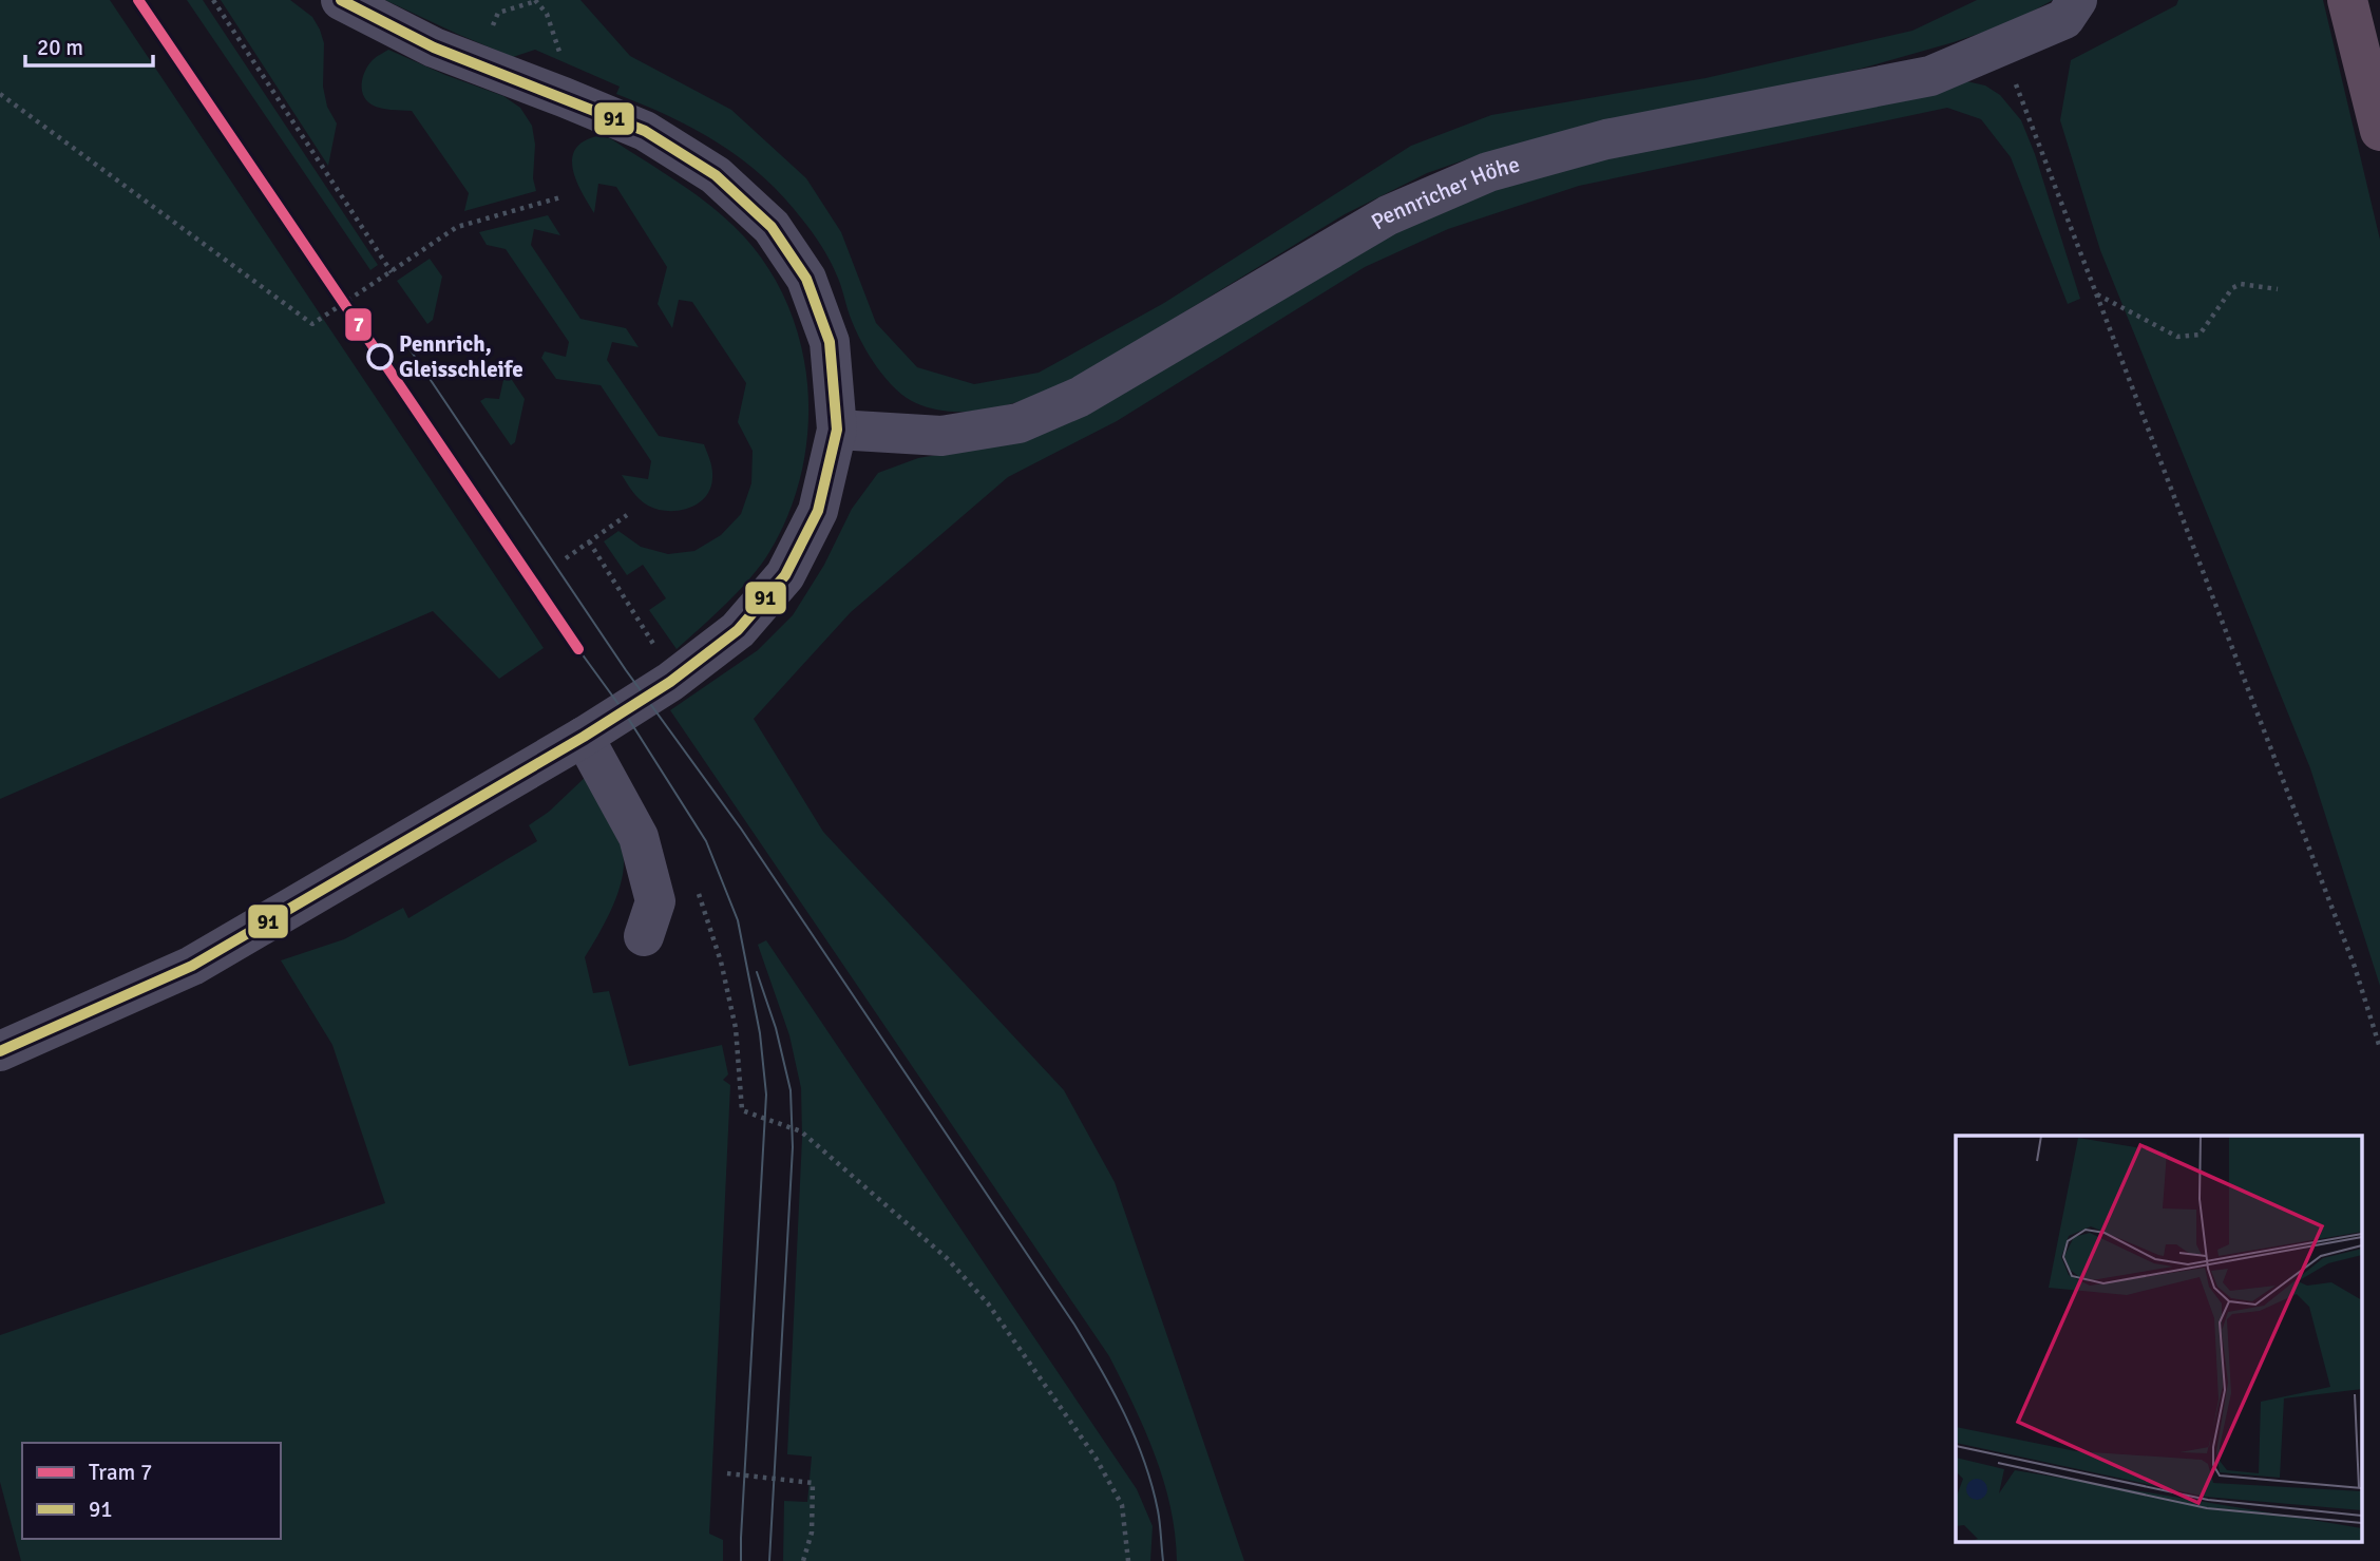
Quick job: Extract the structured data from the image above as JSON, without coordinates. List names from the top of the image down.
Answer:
{
  "streets": {
    "street": ["Pennricher Höhe"]
  },
  "places": ["Pennrich, Gleisschleife"],
  "lines": ["tram line 7", "transit line 91"],
  "legend": ["Tram 7", "91"],
  "scale_bar": "20 m"
}
